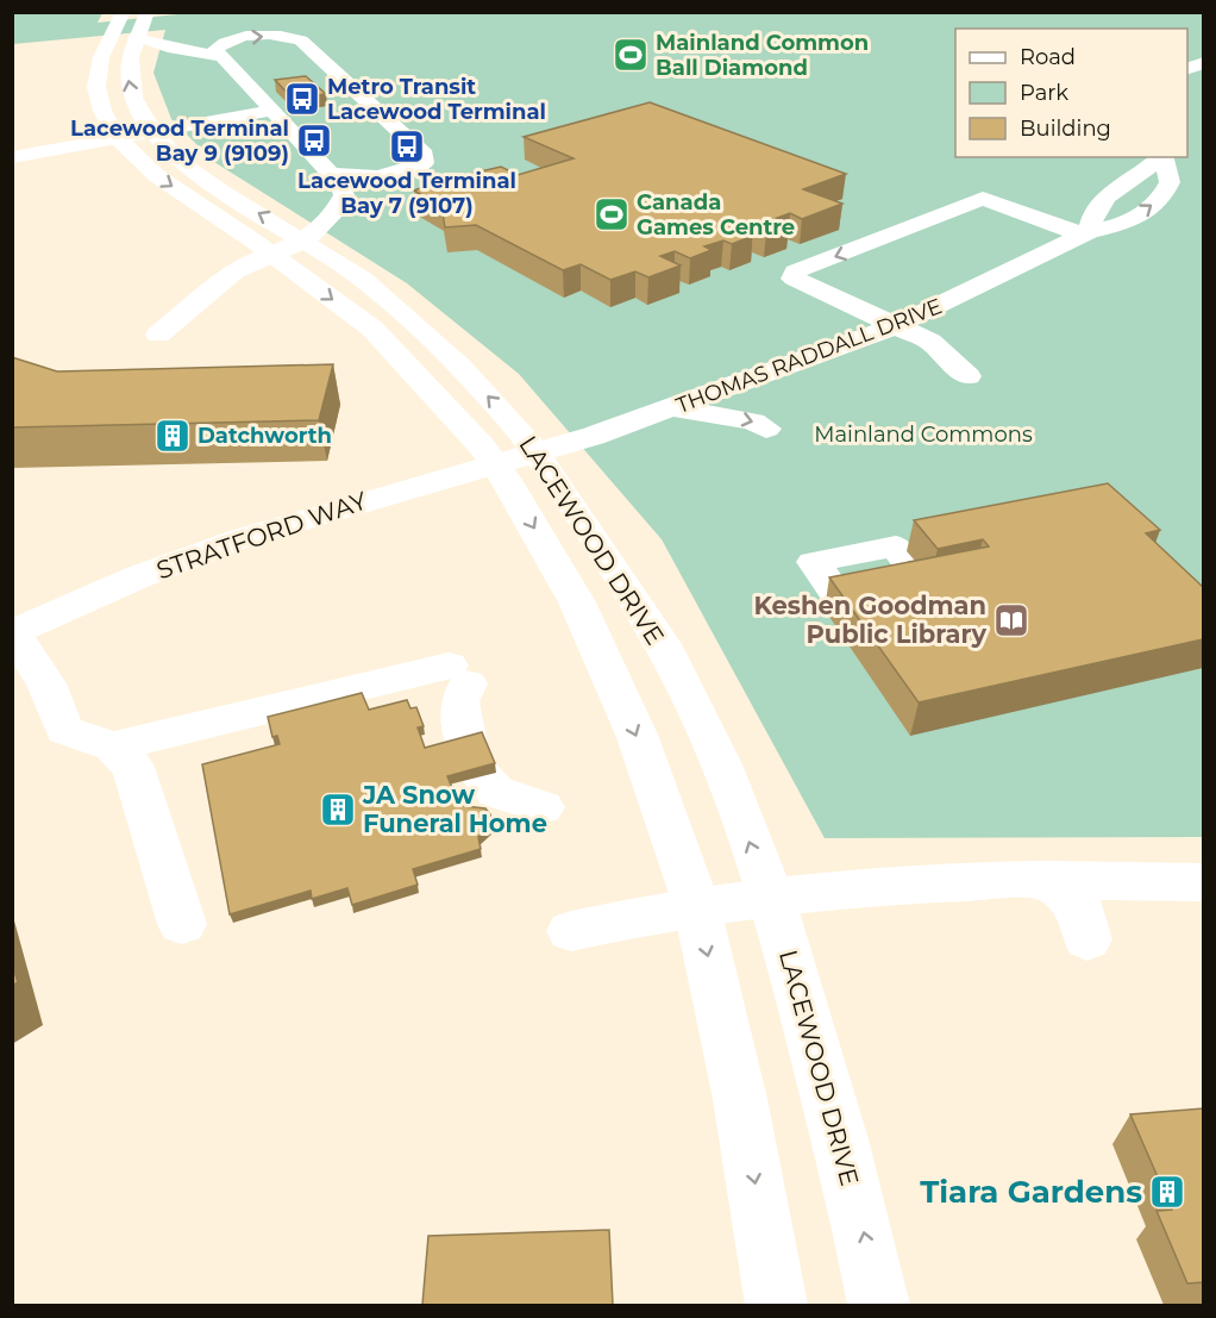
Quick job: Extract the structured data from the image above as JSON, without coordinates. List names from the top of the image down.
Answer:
{
  "streets": {
    "main road": ["THOMAS RADDALL DRIVE", "STRATFORD WAY", "LACEWOOD DRIVE"]
  },
  "crossings": [
    ["THOMAS RADDALL DRIVE", "STRATFORD WAY"],
    ["THOMAS RADDALL DRIVE", "LACEWOOD DRIVE"],
    ["STRATFORD WAY", "LACEWOOD DRIVE"]
  ],
  "parks": ["Mainland Commons"],
  "places": {
    "sports": ["Mainland Common Ball Diamond", "Canada Games Centre"],
    "bus stop": ["Metro Transit Lacewood Terminal", "Lacewood Terminal Bay 9 (9109)", "Lacewood Terminal Bay 7 (9107)"],
    "building": ["Datchworth", "JA Snow Funeral Home", "Tiara Gardens"],
    "library": ["Keshen Goodman Public Library"]
  },
  "legend": ["Road", "Park", "Building"]
}
